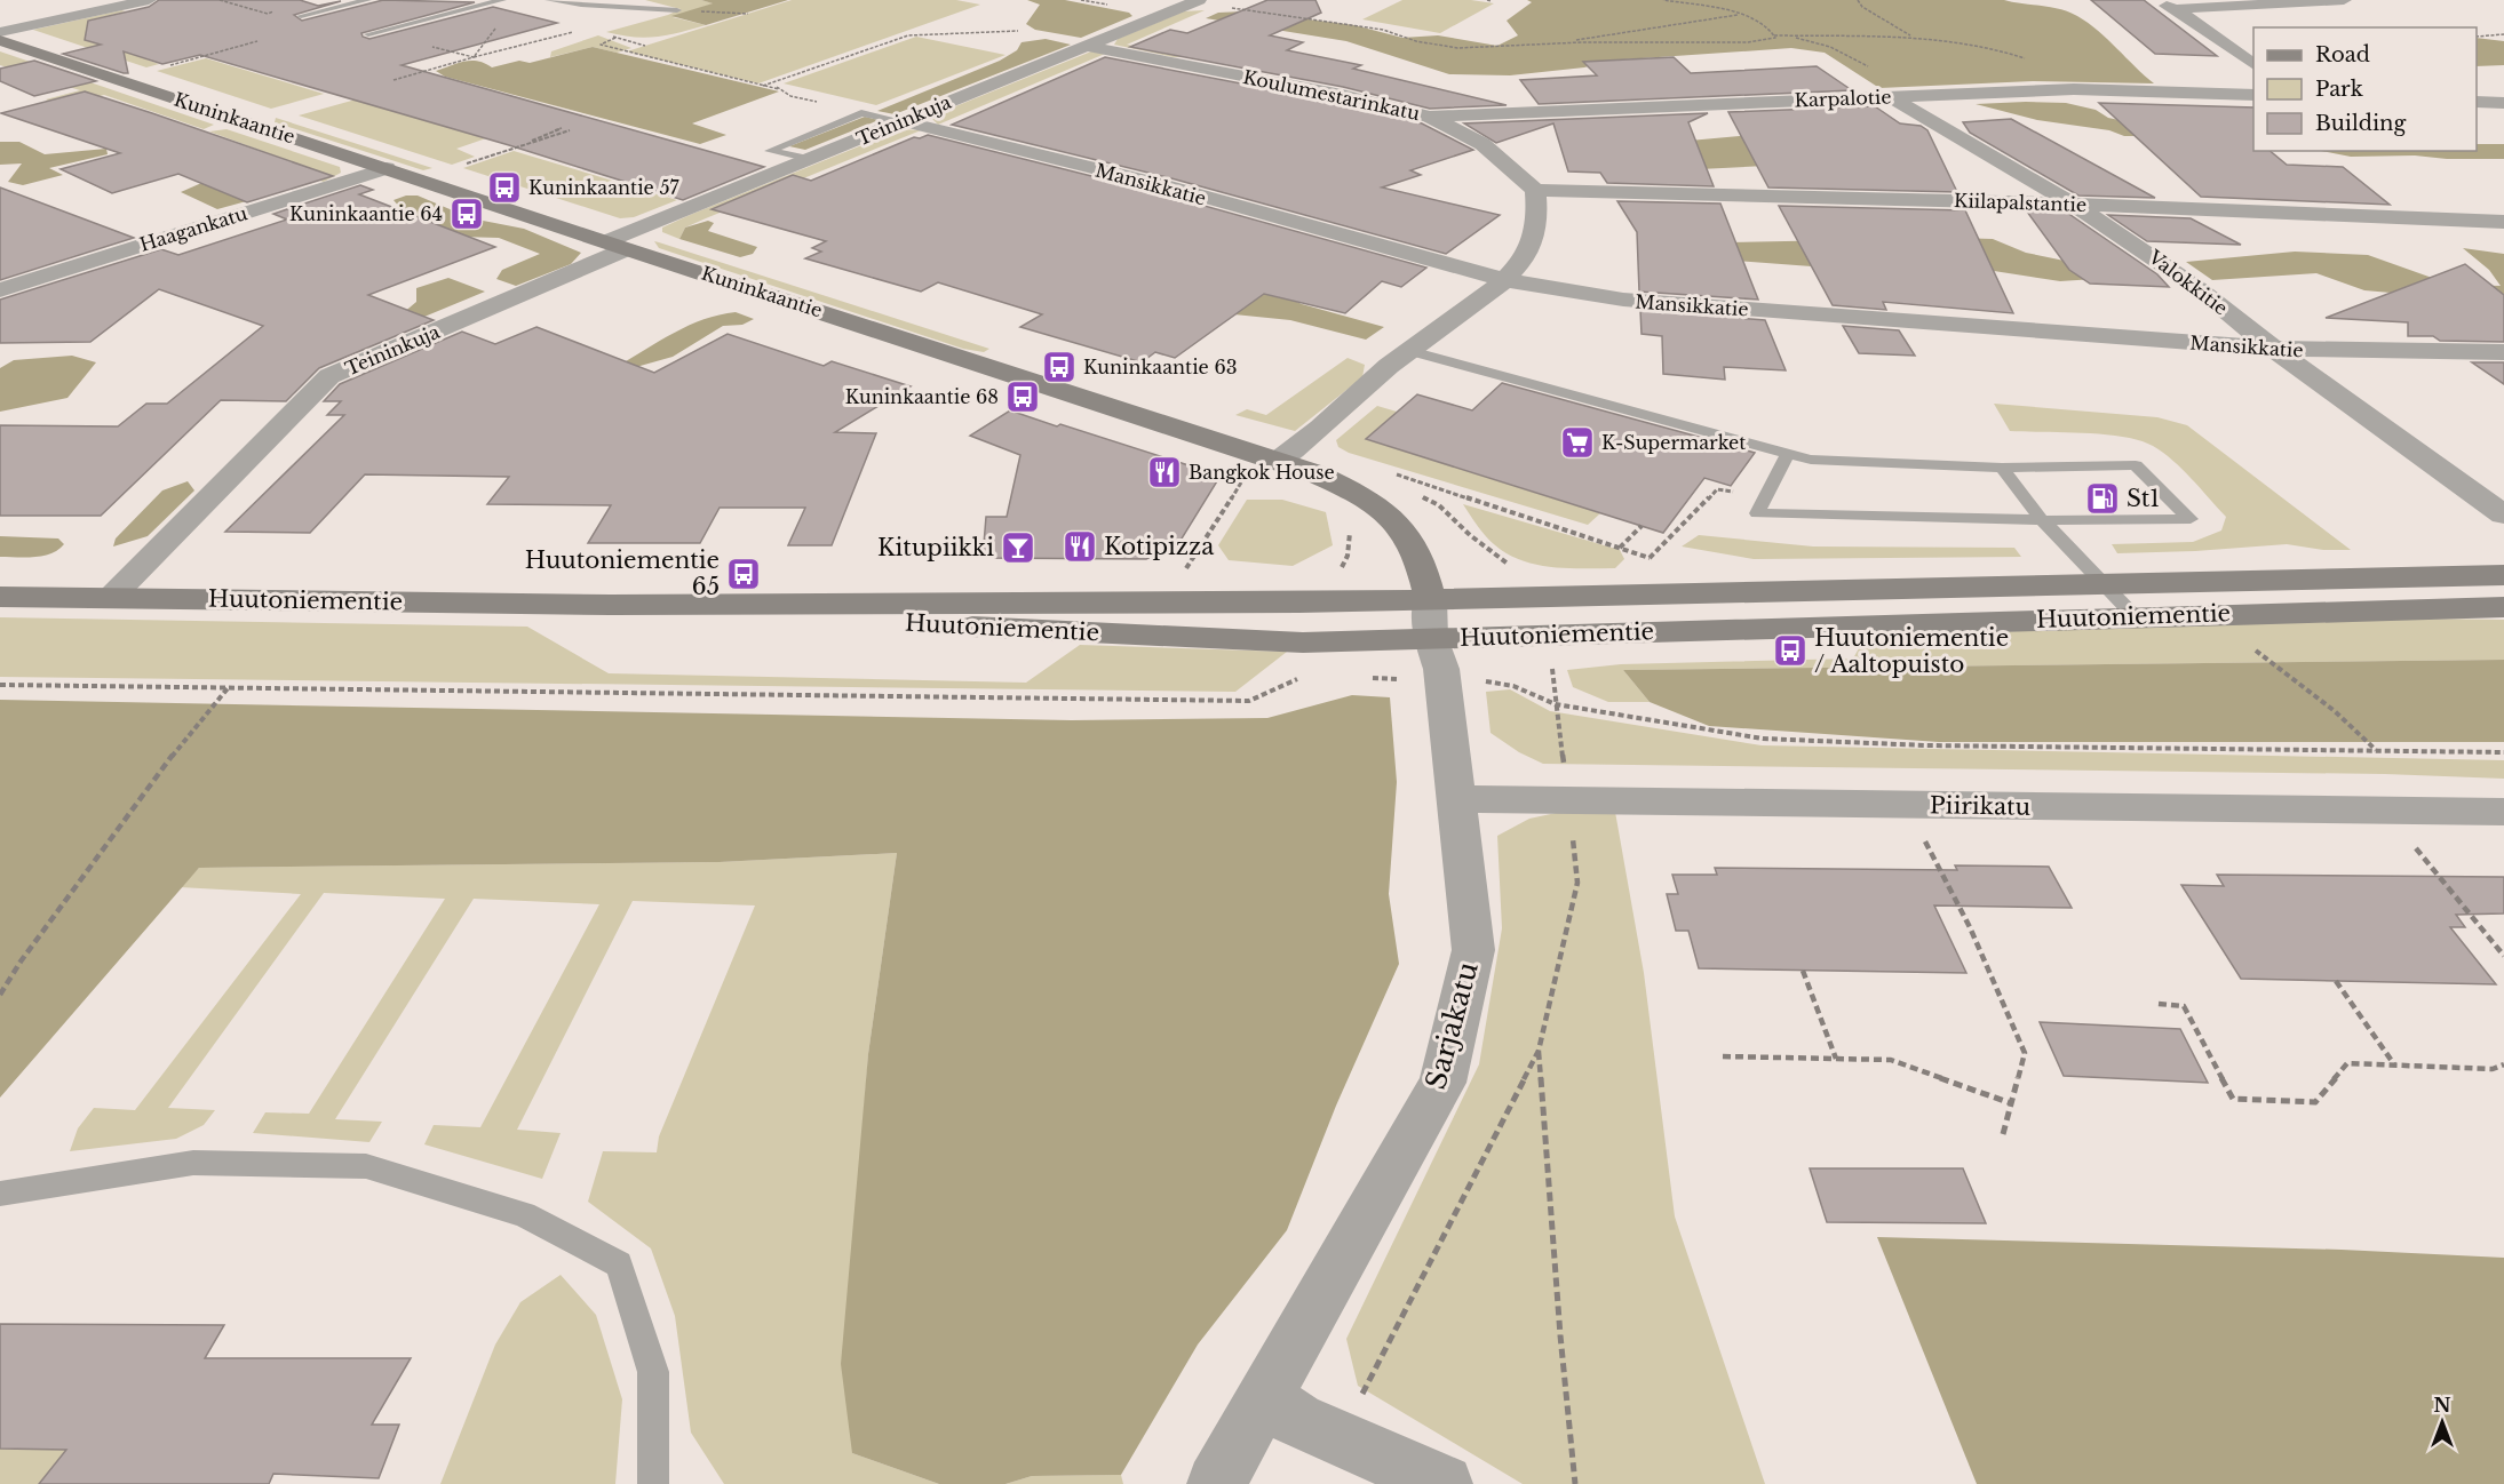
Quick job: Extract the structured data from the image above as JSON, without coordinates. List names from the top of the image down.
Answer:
{
  "streets": {
    "main road": ["Kuninkaantie", "Huutoniementie"],
    "street": [
      "Koulumestarinkatu",
      "Karpalotie",
      "Teininkuja",
      "Mansikkatie",
      "Kiilapalstantie",
      "Haagankatu",
      "Valokkitie",
      "Piirikatu",
      "Sarjakatu"
    ]
  },
  "crossings": [
    ["Koulumestarinkatu", "Karpalotie"],
    ["Koulumestarinkatu", "Teininkuja"],
    ["Koulumestarinkatu", "Kiilapalstantie"],
    ["Karpalotie", "Valokkitie"],
    ["Kuninkaantie", "Teininkuja"],
    ["Kuninkaantie", "Haagankatu"],
    ["Kuninkaantie", "Huutoniementie"],
    ["Kuninkaantie", "Sarjakatu"],
    ["Teininkuja", "Mansikkatie"],
    ["Teininkuja", "Huutoniementie"],
    ["Mansikkatie", "Valokkitie"],
    ["Kiilapalstantie", "Valokkitie"],
    ["Huutoniementie", "Sarjakatu"],
    ["Piirikatu", "Sarjakatu"]
  ],
  "places": {
    "bus stop": [
      "Kuninkaantie 57",
      "Kuninkaantie 64",
      "Kuninkaantie 63",
      "Kuninkaantie 68",
      "Huutoniementie 65",
      "Huutoniementie / Aaltopuisto"
    ],
    "supermarket": ["K-Supermarket"],
    "restaurant": ["Bangkok House", "Kotipizza"],
    "fuel station": ["St1"],
    "bar": ["Kitupiikki"]
  },
  "legend": ["Road", "Park", "Building"],
  "north": "top"
}
